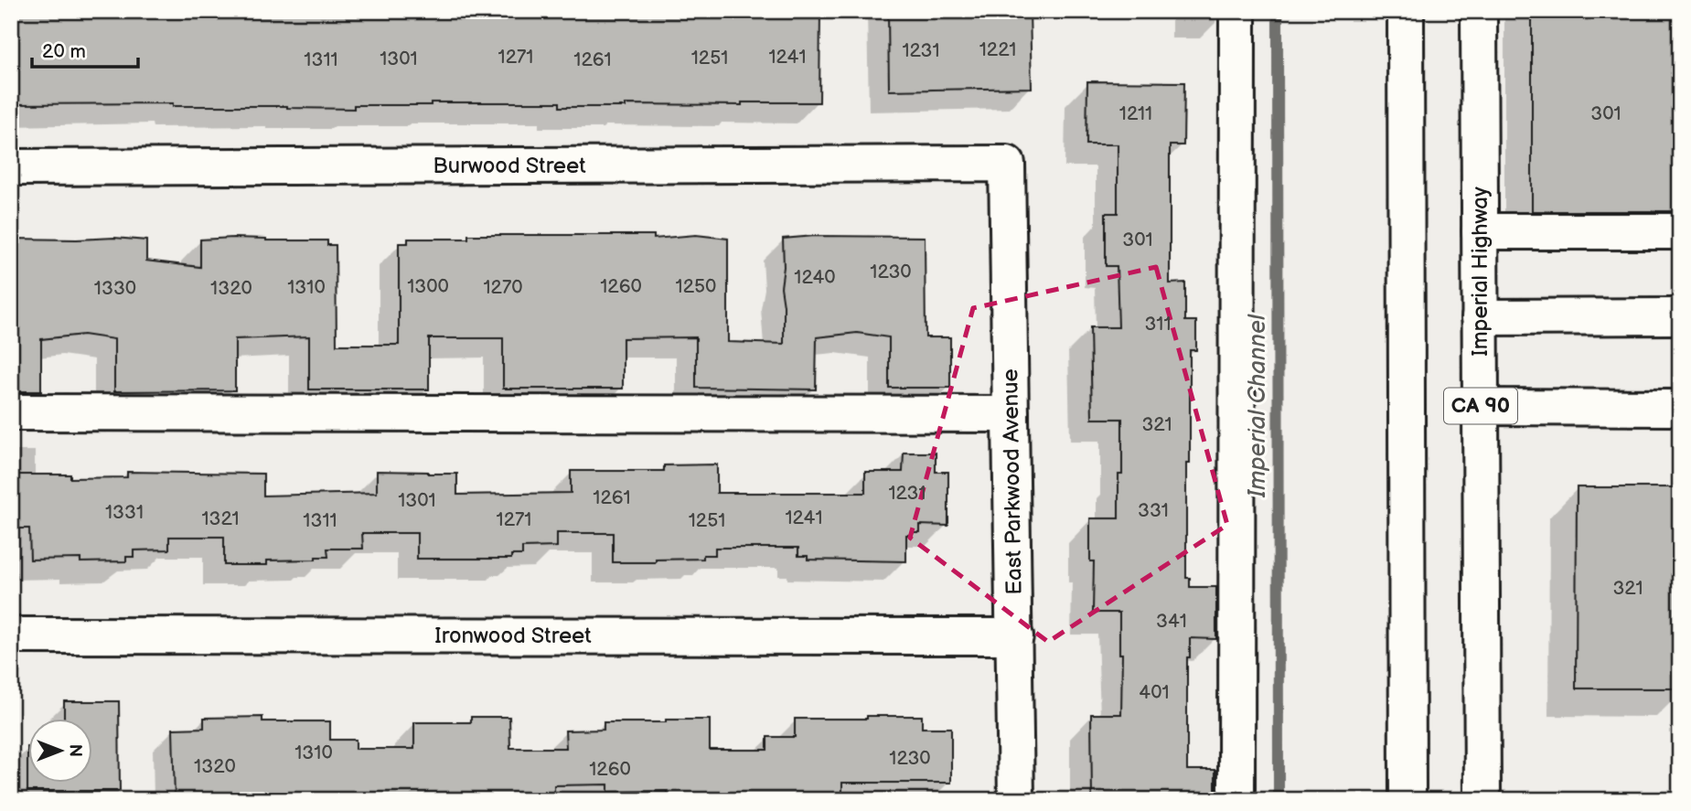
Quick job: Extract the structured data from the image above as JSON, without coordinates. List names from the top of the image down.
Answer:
{
  "streets": {
    "street": [
      "Burwood Street",
      "Imperial Highway",
      "CA 90",
      "East Parkwood Avenue",
      "Ironwood Street"
    ]
  },
  "crossings": [
    ["Burwood Street", "East Parkwood Avenue"],
    ["East Parkwood Avenue", "Ironwood Street"]
  ],
  "water": ["Imperial Channel"],
  "house_numbers": [
    "1221",
    "1231",
    "1271",
    "1241",
    "1251",
    "1301",
    "1311",
    "1261",
    "1211",
    "301",
    "301",
    "1230",
    "1240",
    "1300",
    "1260",
    "1250",
    "1310",
    "1270",
    "1330",
    "1320",
    "311",
    "321",
    "1231",
    "1261",
    "1301",
    "331",
    "1331",
    "1241",
    "1321",
    "1271",
    "1311",
    "1251",
    "321",
    "341",
    "401",
    "1310",
    "1230",
    "1320",
    "1260"
  ],
  "scale_bar": "20 m",
  "north": "right"
}
